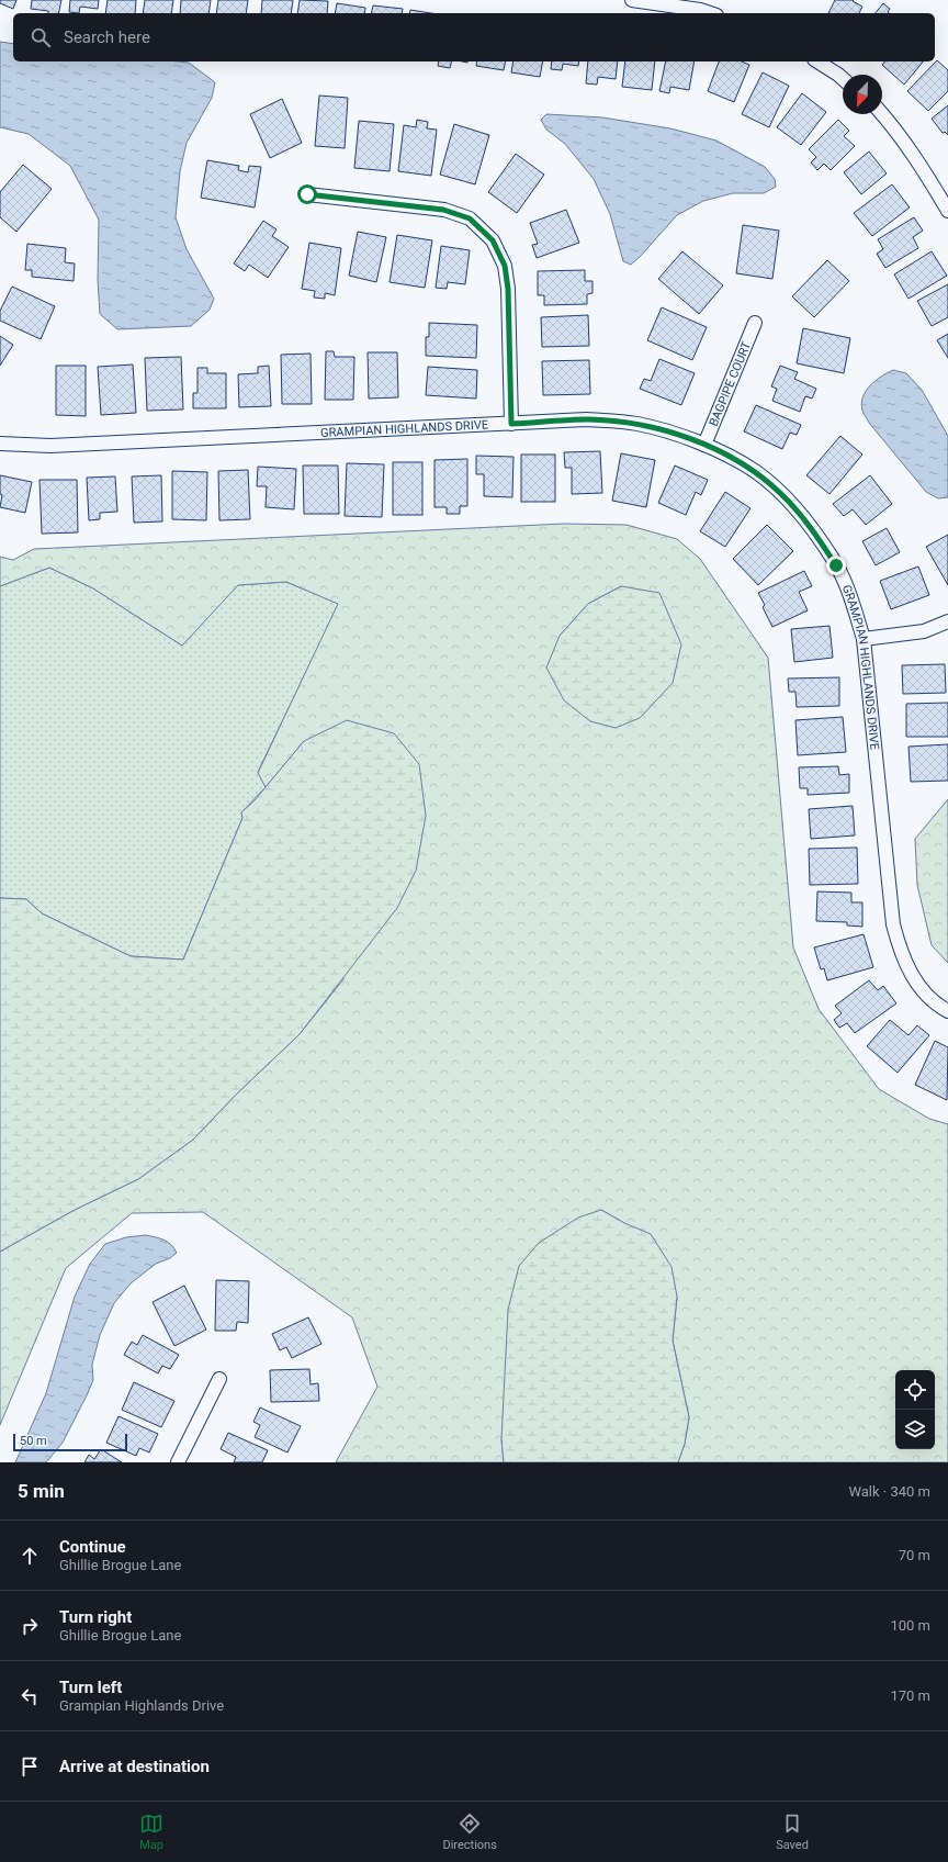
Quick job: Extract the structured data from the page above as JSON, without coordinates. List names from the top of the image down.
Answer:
{
  "streets": {
    "street": ["BAGPIPE COURT", "GRAMPIAN HIGHLANDS DRIVE"]
  },
  "crossings": [
    ["BAGPIPE COURT", "GRAMPIAN HIGHLANDS DRIVE"]
  ],
  "scale_bar": "50 m",
  "north": "bottom left",
  "page": {
    "search": "Search here",
    "scale": "50 m",
    "heading": ["5 min", "Walk · 340 m"],
    "list": [
      ["Continue", "Ghillie Brogue Lane", "70 m"],
      ["Turn right", "Ghillie Brogue Lane", "100 m"],
      ["Turn left", "Grampian Highlands Drive", "170 m"],
      "Arrive at destination"
    ],
    "nav": ["Map", "Directions", "Saved"]
  }
}
